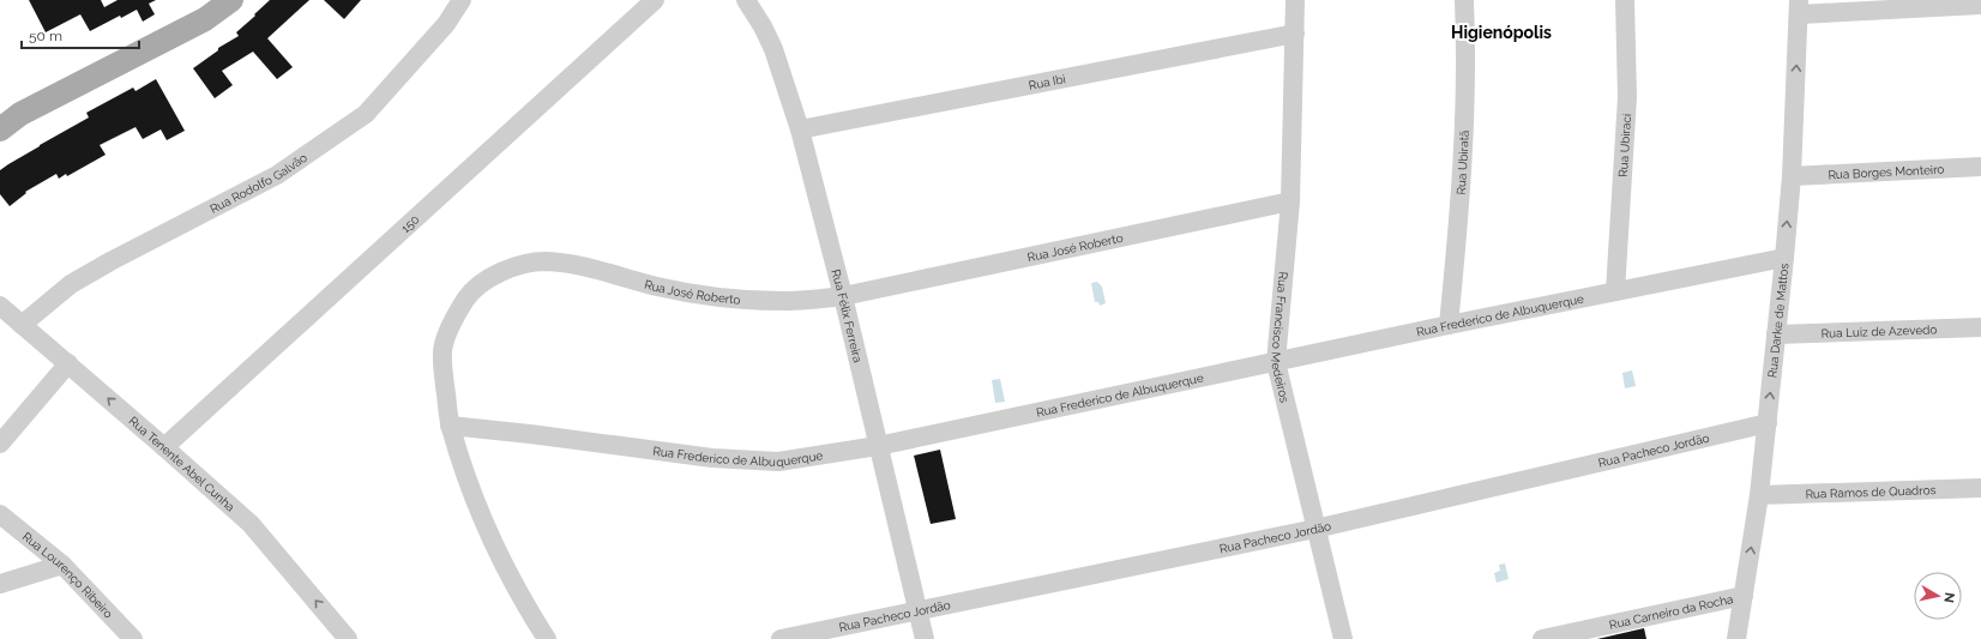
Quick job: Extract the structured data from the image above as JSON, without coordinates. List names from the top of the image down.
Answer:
{
  "streets": {
    "street": [
      "Rua Ibi",
      "Rua Ubiraci",
      "Rua Ubiratã",
      "Rua Borges Monteiro",
      "Rua Rodolfo Galvão",
      "150",
      "Rua José Roberto",
      "Rua Félix Ferreira",
      "Rua Frederico de Albuquerque",
      "Rua Darke de Mattos",
      "Rua Luiz de Azevedo",
      "Rua Francisco Medeiros",
      "Rua Pacheco Jordão",
      "Rua Tenente Abel Cunha",
      "Rua Ramos de Quadros",
      "Rua Lourenço Ribeiro",
      "Rua Carneiro da Rocha"
    ]
  },
  "crossings": [
    ["Rua Ibi", "Rua Félix Ferreira"],
    ["Rua Ibi", "Rua Francisco Medeiros"],
    ["Rua Ubiraci", "Rua Frederico de Albuquerque"],
    ["Rua Ubiratã", "Rua Frederico de Albuquerque"],
    ["Rua Borges Monteiro", "Rua Darke de Mattos"],
    ["Rua Rodolfo Galvão", "Rua Tenente Abel Cunha"],
    ["150", "Rua Tenente Abel Cunha"],
    ["Rua José Roberto", "Rua Félix Ferreira"],
    ["Rua José Roberto", "Rua Frederico de Albuquerque"],
    ["Rua José Roberto", "Rua Francisco Medeiros"],
    ["Rua Félix Ferreira", "Rua Frederico de Albuquerque"],
    ["Rua Félix Ferreira", "Rua Pacheco Jordão"],
    ["Rua Frederico de Albuquerque", "Rua Darke de Mattos"],
    ["Rua Frederico de Albuquerque", "Rua Francisco Medeiros"],
    ["Rua Darke de Mattos", "Rua Luiz de Azevedo"],
    ["Rua Darke de Mattos", "Rua Pacheco Jordão"],
    ["Rua Darke de Mattos", "Rua Ramos de Quadros"],
    ["Rua Darke de Mattos", "Rua Carneiro da Rocha"],
    ["Rua Francisco Medeiros", "Rua Pacheco Jordão"]
  ],
  "one_way": ["Rua Darke de Mattos", "Rua Tenente Abel Cunha"],
  "districts": ["Higienópolis"],
  "scale_bar": "50 m",
  "north": "right"
}
